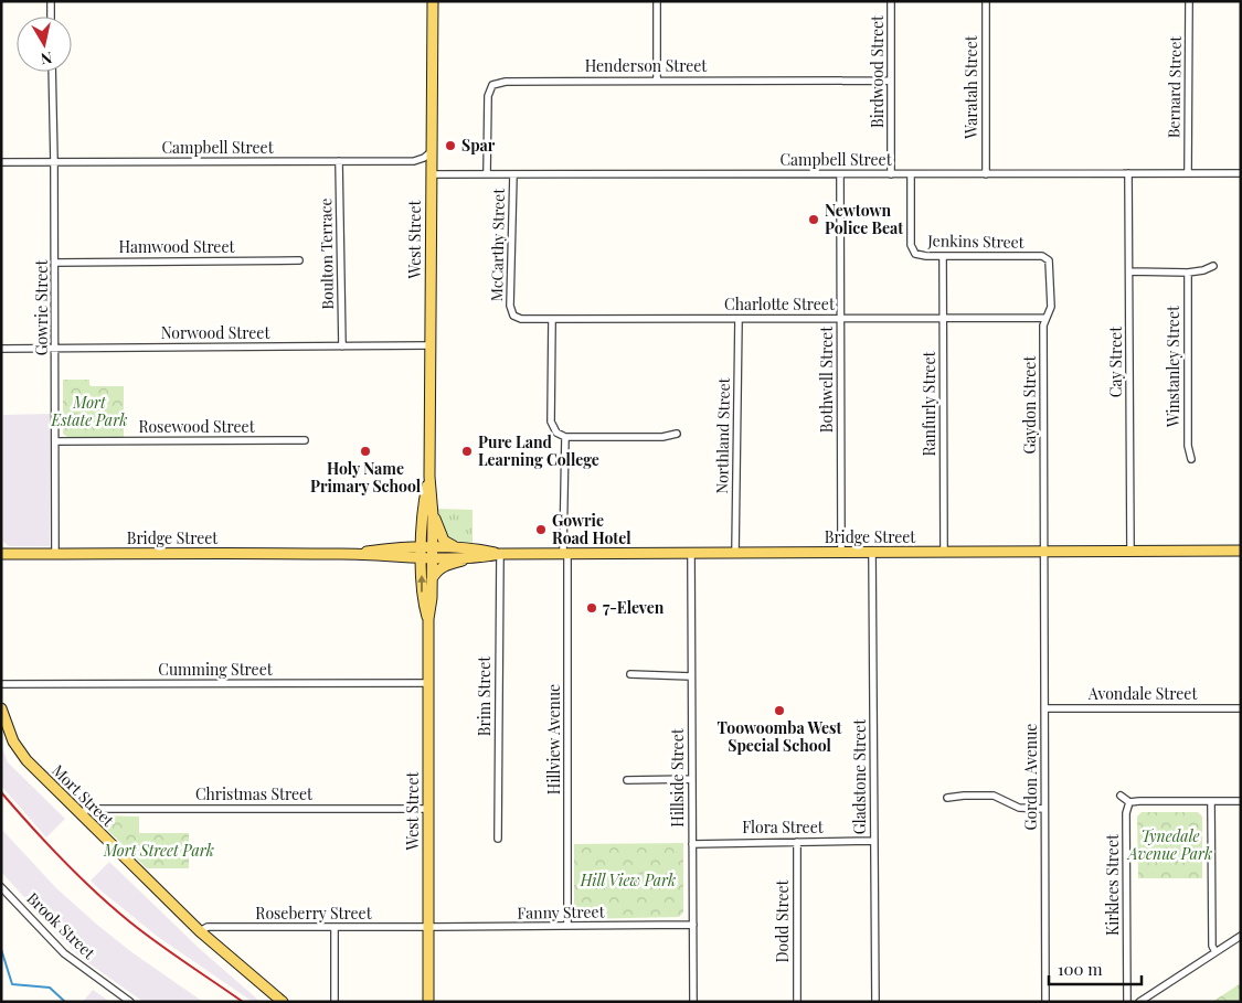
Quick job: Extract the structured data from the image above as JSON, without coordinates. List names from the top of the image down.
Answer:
{
  "streets": {
    "main road": ["West Street", "Bridge Street", "Mort Street"],
    "street": [
      "Henderson Street",
      "Birdwood Street",
      "Waratah Street",
      "Bernard Street",
      "Campbell Street",
      "Jenkins Street",
      "McCarthy Street",
      "Hamwood Street",
      "Boulton Terrace",
      "Charlotte Street",
      "Gowrie Street",
      "Norwood Street",
      "Cay Street",
      "Winstanley Street",
      "Bothwell Street",
      "Ranfurly Street",
      "Gaydon Street",
      "Rosewood Street",
      "Northland Street",
      "Cumming Street",
      "Avondale Street",
      "Brim Street",
      "Hillview Avenue",
      "Gladstone Street",
      "Gordon Avenue",
      "Hillside Street",
      "Christmas Street",
      "Flora Street",
      "Kirklees Street",
      "Fanny Street",
      "Roseberry Street",
      "Dodd Street",
      "Brook Street"
    ]
  },
  "crossings": [
    ["Henderson Street", "Birdwood Street"],
    ["Henderson Street", "Campbell Street"],
    ["Birdwood Street", "Campbell Street"],
    ["Waratah Street", "Campbell Street"],
    ["Bernard Street", "Campbell Street"],
    ["Campbell Street", "West Street"],
    ["Campbell Street", "Jenkins Street"],
    ["Campbell Street", "McCarthy Street"],
    ["Campbell Street", "Boulton Terrace"],
    ["Campbell Street", "Gowrie Street"],
    ["Campbell Street", "Cay Street"],
    ["Campbell Street", "Bothwell Street"],
    ["West Street", "Norwood Street"],
    ["West Street", "Bridge Street"],
    ["West Street", "Cumming Street"],
    ["West Street", "Christmas Street"],
    ["West Street", "Fanny Street"],
    ["West Street", "Roseberry Street"],
    ["Jenkins Street", "Ranfurly Street"],
    ["Jenkins Street", "Gaydon Street"],
    ["McCarthy Street", "Charlotte Street"],
    ["Hamwood Street", "Gowrie Street"],
    ["Boulton Terrace", "Norwood Street"],
    ["Charlotte Street", "Bothwell Street"],
    ["Charlotte Street", "Ranfurly Street"],
    ["Charlotte Street", "Gaydon Street"],
    ["Charlotte Street", "Northland Street"],
    ["Gowrie Street", "Norwood Street"],
    ["Gowrie Street", "Rosewood Street"],
    ["Gowrie Street", "Bridge Street"],
    ["Cay Street", "Bridge Street"],
    ["Bothwell Street", "Bridge Street"],
    ["Ranfurly Street", "Bridge Street"],
    ["Gaydon Street", "Bridge Street"],
    ["Gaydon Street", "Gordon Avenue"],
    ["Northland Street", "Bridge Street"],
    ["Bridge Street", "Brim Street"],
    ["Bridge Street", "Hillview Avenue"],
    ["Bridge Street", "Gladstone Street"],
    ["Bridge Street", "Gordon Avenue"],
    ["Bridge Street", "Hillside Street"],
    ["Avondale Street", "Gordon Avenue"],
    ["Hillview Avenue", "Fanny Street"],
    ["Gladstone Street", "Flora Street"],
    ["Hillside Street", "Flora Street"],
    ["Hillside Street", "Fanny Street"],
    ["Christmas Street", "Mort Street"],
    ["Mort Street", "Roseberry Street"],
    ["Flora Street", "Dodd Street"],
    ["Fanny Street", "Roseberry Street"]
  ],
  "parks": [
    "Mort Estate Park",
    "Tynedale Avenue Park",
    "Mort Street Park",
    "Hill View Park"
  ],
  "places": [
    "Spar",
    "Newtown Police Beat",
    "Holy Name Primary School",
    "Pure Land Learning College",
    "Gowrie Road Hotel",
    "7-Eleven",
    "Toowoomba West Special School"
  ],
  "scale_bar": "100 m",
  "north": "bottom"
}
